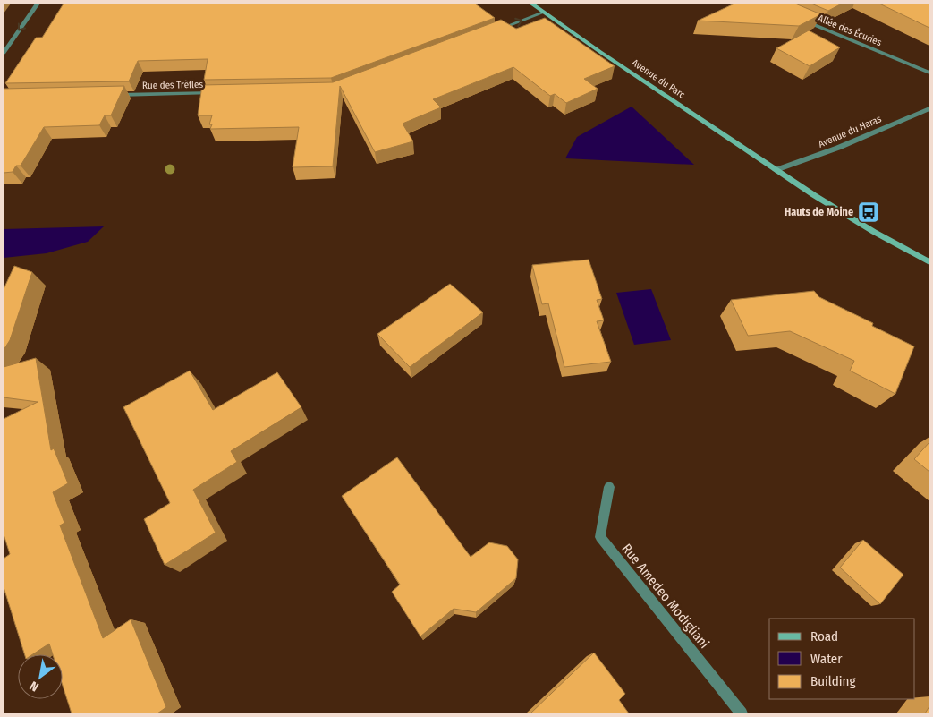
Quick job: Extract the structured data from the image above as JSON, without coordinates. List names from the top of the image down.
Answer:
{
  "streets": {
    "street": [
      "Allée des Écuries",
      "Avenue du Parc",
      "Rue des Trèfles",
      "Avenue du Haras",
      "Rue Amedeo Modigliani"
    ]
  },
  "crossings": [
    ["Avenue du Parc", "Avenue du Haras"]
  ],
  "places": {
    "bus stop": ["Hauts de Moine"]
  },
  "legend": ["Road", "Water", "Building"],
  "north": "bottom left"
}
